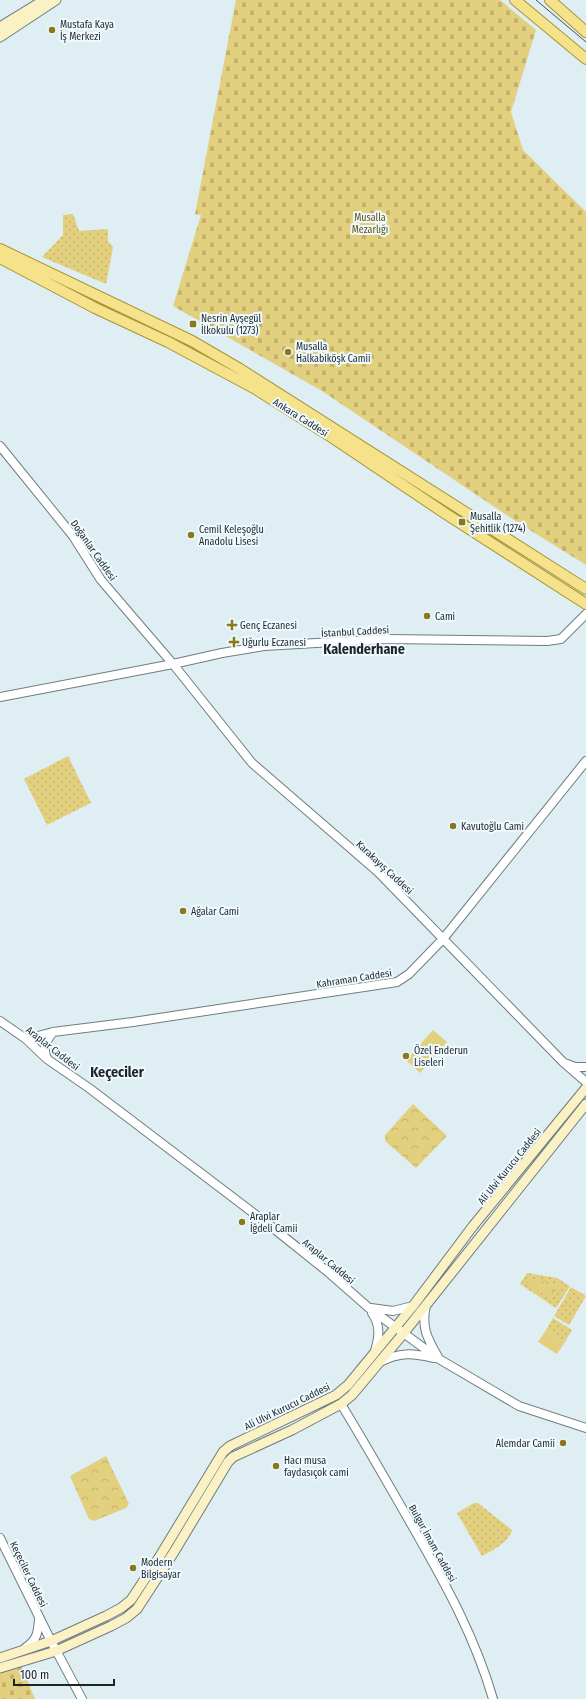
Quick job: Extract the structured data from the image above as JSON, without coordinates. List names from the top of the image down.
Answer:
{
  "streets": {
    "main road": ["Ankara Caddesi", "Ali Ulvi Kurucu Caddesi"],
    "street": [
      "Doğanlar Caddesi",
      "İstanbul Caddesi",
      "Karakayış Caddesi",
      "Kahraman Caddesi",
      "Araplar Caddesi",
      "Bulgur İmam Caddesi",
      "Keçeciler Caddesi"
    ]
  },
  "crossings": [
    ["Doğanlar Caddesi", "İstanbul Caddesi"],
    ["Doğanlar Caddesi", "Karakayış Caddesi"],
    ["İstanbul Caddesi", "Karakayış Caddesi"],
    ["Karakayış Caddesi", "Kahraman Caddesi"],
    ["Kahraman Caddesi", "Araplar Caddesi"],
    ["Araplar Caddesi", "Ali Ulvi Kurucu Caddesi"],
    ["Ali Ulvi Kurucu Caddesi", "Bulgur İmam Caddesi"],
    ["Ali Ulvi Kurucu Caddesi", "Keçeciler Caddesi"]
  ],
  "districts": ["Kalenderhane", "Keçeciler"],
  "parks": ["Musalla Mezarlığı"],
  "places": {
    "other": [
      "Mustafa Kaya İş Merkezi",
      "Musalla Halkabiköşk Camii",
      "Cemil Keleşoğlu Anadolu Lisesi",
      "Cami",
      "Kavutoğlu Cami",
      "Ağalar Cami",
      "Özel Enderun Liseleri",
      "Araplar İğdeli Camii",
      "Alemdar Camii",
      "Hacı musa faydasıçok cami",
      "Modern Bilgisayar"
    ],
    "transit": ["Nesrin Ayşegül İlkokulu (1273)", "Musalla Şehitlik (1274)"],
    "health": ["Genç Eczanesi", "Uğurlu Eczanesi"]
  },
  "scale_bar": "100 m"
}
